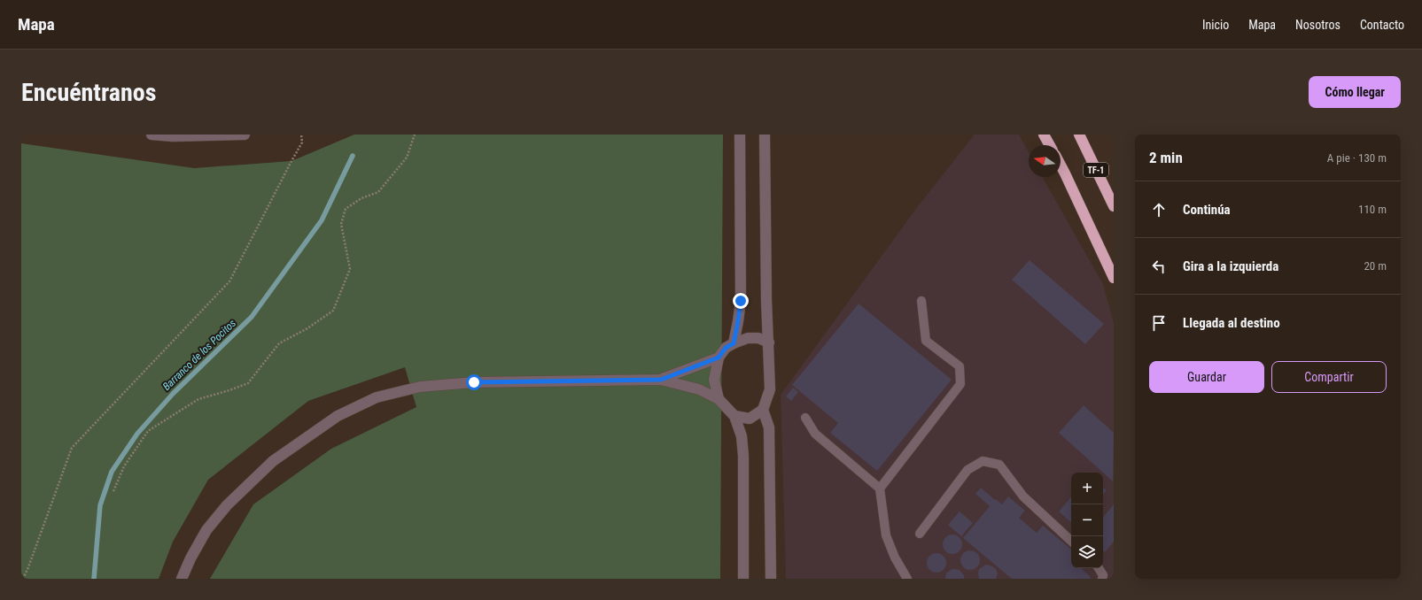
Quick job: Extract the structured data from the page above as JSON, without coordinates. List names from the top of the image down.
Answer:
{
  "streets": {
    "highway": ["TF-1"]
  },
  "water": ["Barranco de los Pocitos"],
  "north": "left",
  "page": {
    "header": "Mapa",
    "nav": [
      "Inicio",
      "Mapa",
      "Nosotros",
      "Contacto"
    ],
    "buttons": [
      "Cómo llegar",
      ["Guardar", "Compartir"]
    ],
    "title": "Encuéntranos",
    "heading": ["2 min", "A pie · 130 m"],
    "list": [
      ["Continúa", "110 m"],
      ["Gira a la izquierda", "20 m"],
      "Llegada al destino"
    ],
    "map_buttons": ["+", "−"]
  }
}
